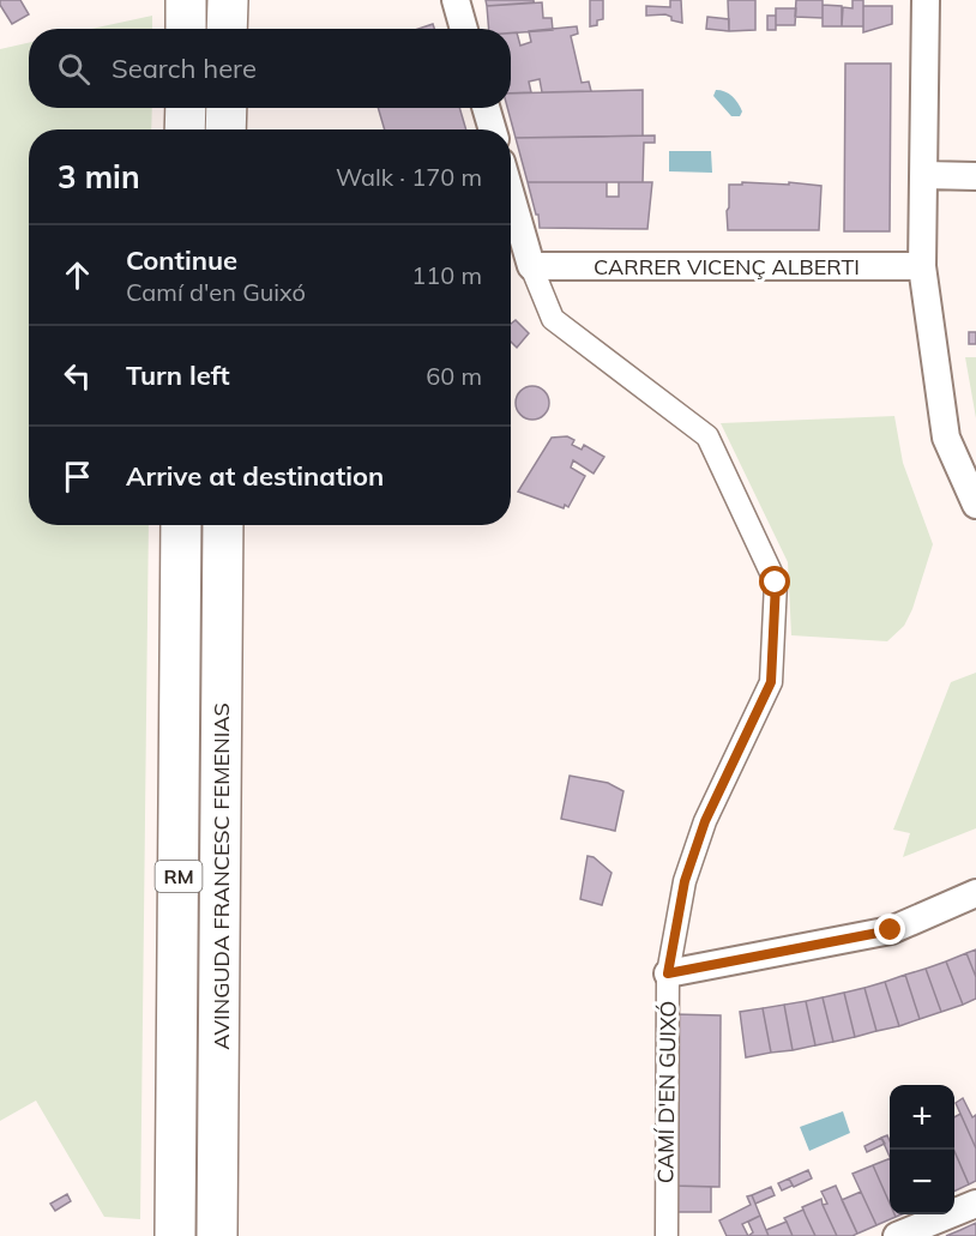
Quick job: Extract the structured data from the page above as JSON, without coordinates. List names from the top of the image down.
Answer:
{
  "streets": {
    "main road": ["RM", "AVINGUDA FRANCESC FEMENIAS"],
    "street": ["CARRER VICENÇ ALBERTI", "CAMÍ D'EN GUIXÓ"]
  },
  "crossings": [
    ["CARRER VICENÇ ALBERTI", "CAMÍ D'EN GUIXÓ"]
  ],
  "page": {
    "search": "Search here",
    "heading": ["3 min", "Walk · 170 m"],
    "list": [
      ["Continue", "Camí d'en Guixó", "110 m"],
      ["Turn left", "60 m"],
      "Arrive at destination"
    ],
    "map_buttons": ["+", "−"]
  }
}
